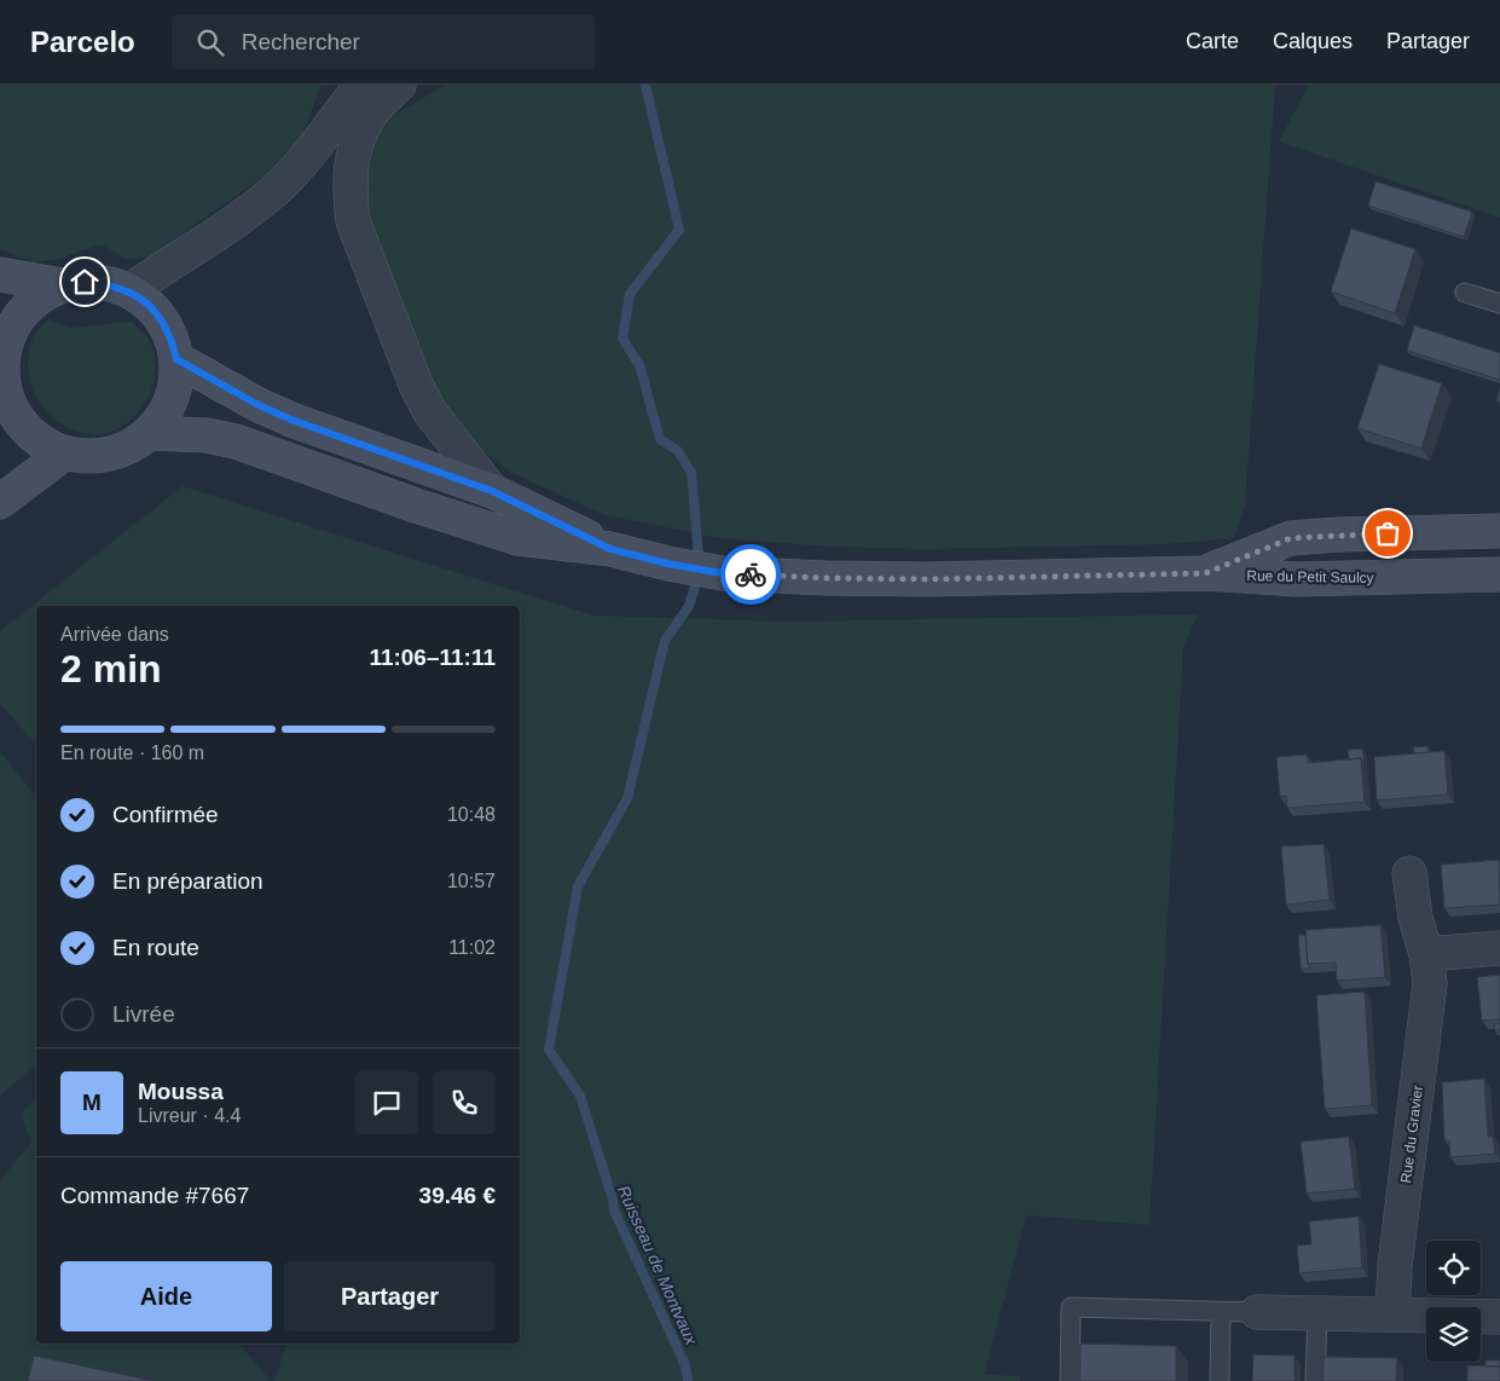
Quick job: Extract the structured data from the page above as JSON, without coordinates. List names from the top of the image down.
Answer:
{
  "streets": {
    "main road": ["Rue du Petit Saulcy"],
    "street": ["Rue du Gravier"]
  },
  "water": ["Ruisseau de Montvaux"],
  "page": {
    "header": "Parcelo",
    "search": "Rechercher",
    "nav": ["Carte", "Calques", "Partager"],
    "heading": ["2 min", "Arrivée dans", "11:06–11:11"],
    "panel": [
      "Moussa",
      "Livreur · 4.4",
      "Commande #7667",
      "39.46 €"
    ],
    "bar": "En route · 160 m",
    "list": [
      ["Confirmée", "10:48"],
      ["En préparation", "10:57"],
      ["En route", "11:02"],
      "Livrée"
    ],
    "round": "M",
    "buttons": ["Aide", "Partager"]
  }
}
